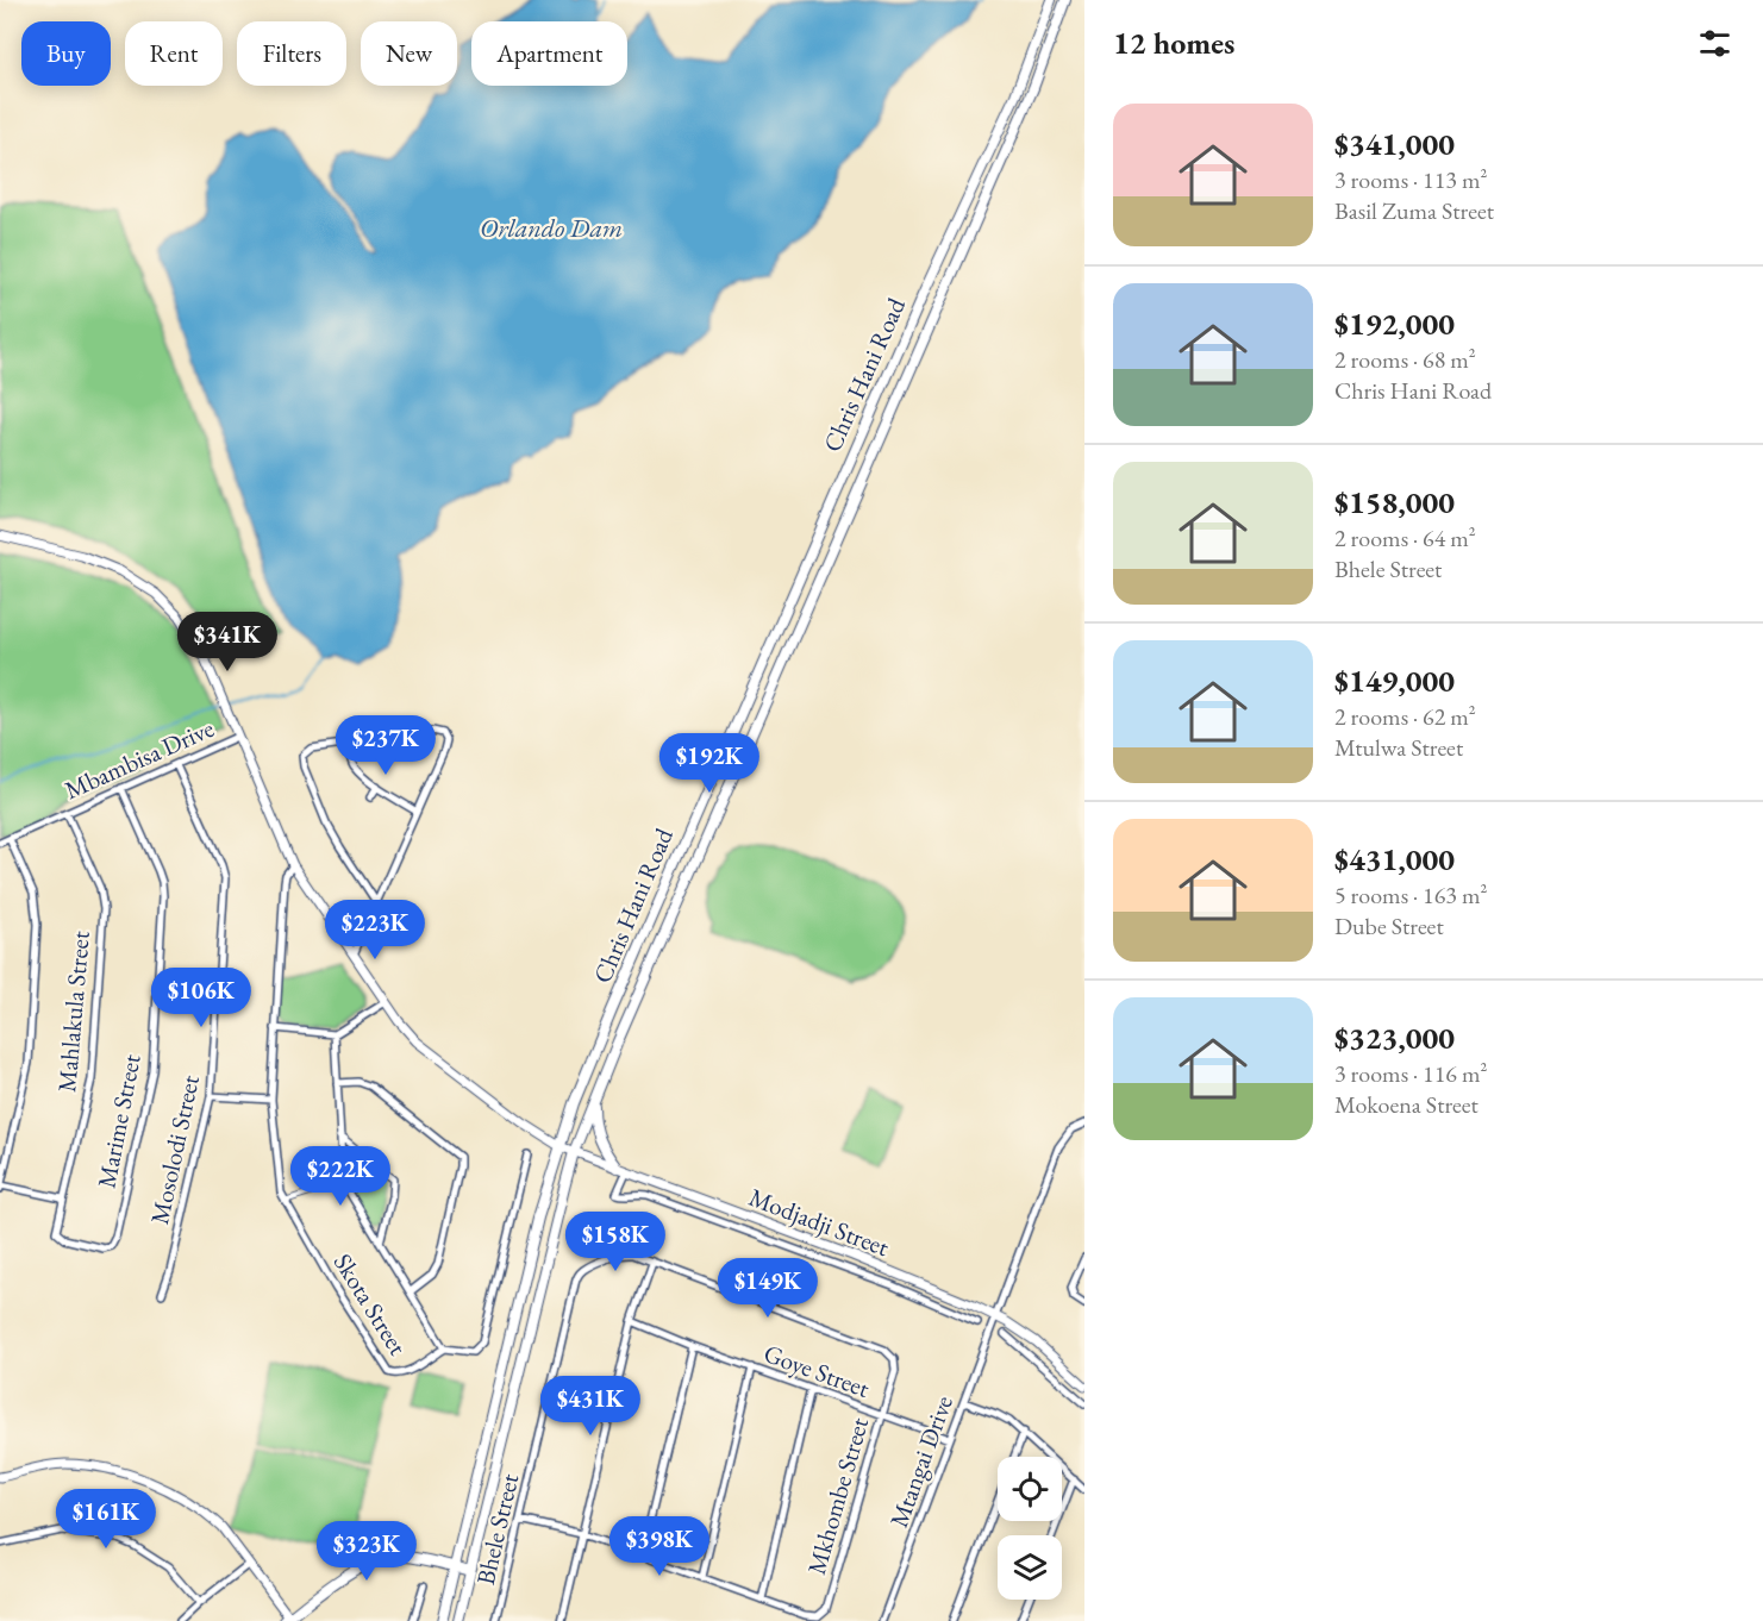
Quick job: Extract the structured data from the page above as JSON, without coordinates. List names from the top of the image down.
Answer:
{
  "streets": {
    "main road": ["Chris Hani Road"],
    "street": [
      "Mbambisa Drive",
      "Mahlakula Street",
      "Marime Street",
      "Mosolodi Street",
      "Modjadji Street",
      "Skota Street",
      "Goye Street",
      "Mtangai Drive",
      "Mkhombe Street",
      "Bhele Street"
    ]
  },
  "crossings": [
    ["Chris Hani Road", "Mbambisa Drive"],
    ["Chris Hani Road", "Modjadji Street"],
    ["Mbambisa Drive", "Mahlakula Street"],
    ["Mbambisa Drive", "Marime Street"],
    ["Mbambisa Drive", "Mosolodi Street"],
    ["Mbambisa Drive", "Modjadji Street"],
    ["Mbambisa Drive", "Skota Street"],
    ["Mahlakula Street", "Marime Street"],
    ["Modjadji Street", "Mtangai Drive"],
    ["Goye Street", "Mtangai Drive"],
    ["Goye Street", "Mkhombe Street"],
    ["Mkhombe Street", "Bhele Street"]
  ],
  "water": ["Orlando Dam"],
  "page": {
    "heading": "12 homes",
    "chip": [
      "Buy",
      "Rent",
      "Filters",
      "New",
      "Apartment"
    ],
    "list": [
      {
        "name": "$341,000",
        "note": "3 rooms · 113 m² · Basil Zuma Street"
      },
      {
        "name": "$192,000",
        "note": "2 rooms · 68 m² · Chris Hani Road"
      },
      {
        "name": "$158,000",
        "note": "2 rooms · 64 m² · Bhele Street"
      },
      {
        "name": "$149,000",
        "note": "2 rooms · 62 m² · Mtulwa Street"
      },
      {
        "name": "$431,000",
        "note": "5 rooms · 163 m² · Dube Street"
      },
      {
        "name": "$323,000",
        "note": "3 rooms · 116 m² · Mokoena Street"
      }
    ],
    "price": [
      "$341K",
      "$237K",
      "$192K",
      "$223K",
      "$106K",
      "$222K",
      "$158K",
      "$149K",
      "$431K",
      "$161K",
      "$398K",
      "$323K"
    ]
  }
}
